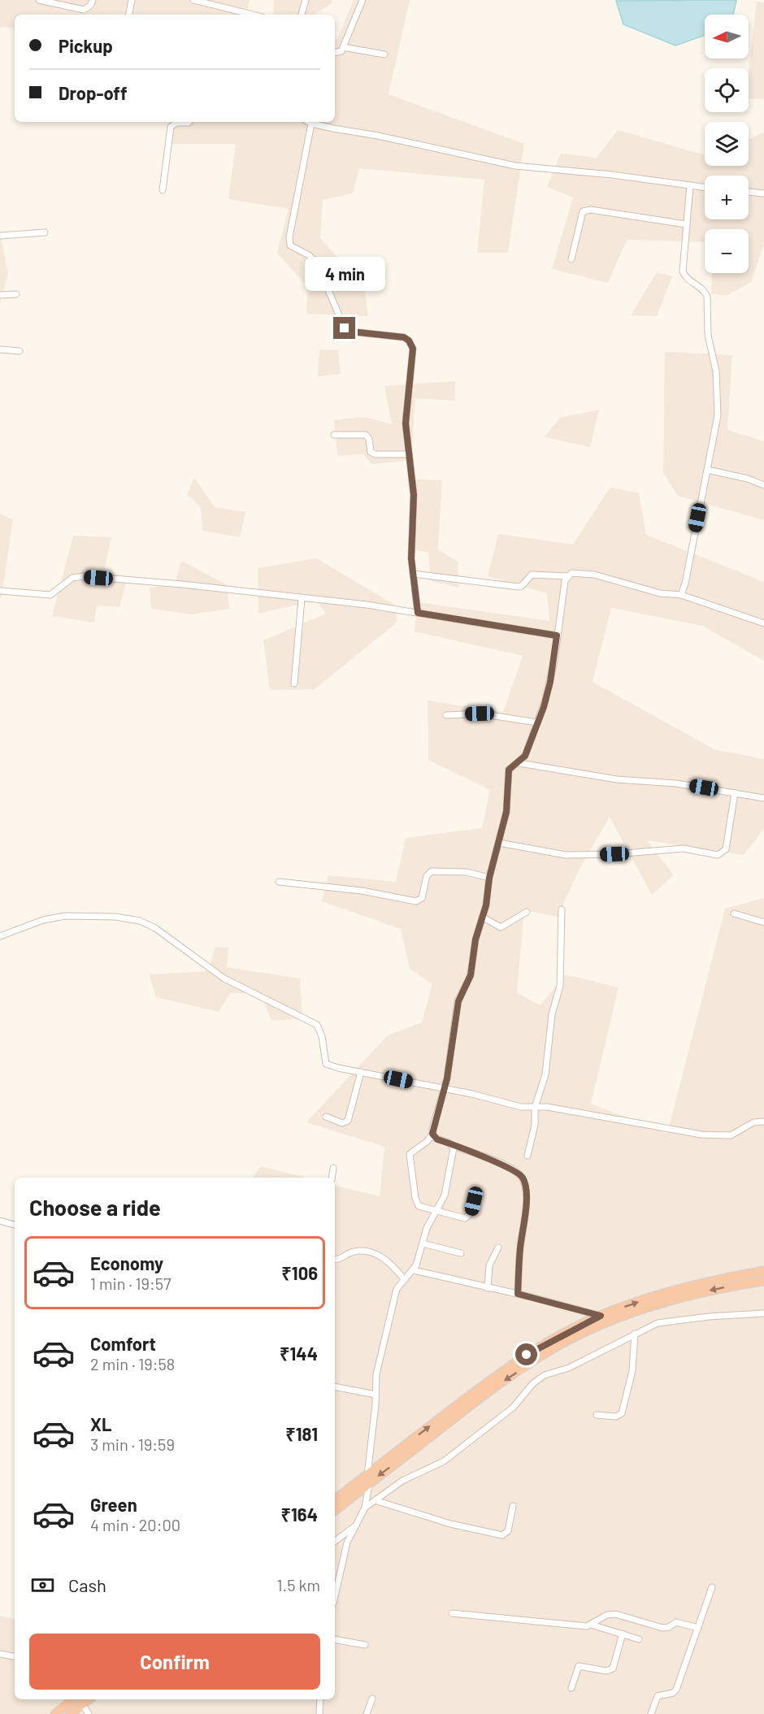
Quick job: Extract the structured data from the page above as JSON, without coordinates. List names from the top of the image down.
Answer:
{
  "north": "left",
  "page": {
    "map_buttons": ["+", "−"],
    "banner": ["Pickup", "Drop-off"],
    "bubble": "4 min",
    "heading": "Choose a ride",
    "list": [
      {
        "name": "Economy",
        "note": "1 min · 19:57",
        "value": "₹106"
      },
      {
        "name": "Comfort",
        "note": "2 min · 19:58",
        "value": "₹144"
      },
      {
        "name": "XL",
        "note": "3 min · 19:59",
        "value": "₹181"
      },
      {
        "name": "Green",
        "note": "4 min · 20:00",
        "value": "₹164"
      }
    ],
    "pay": ["Cash", "1.5 km"],
    "buttons": "Confirm"
  }
}
